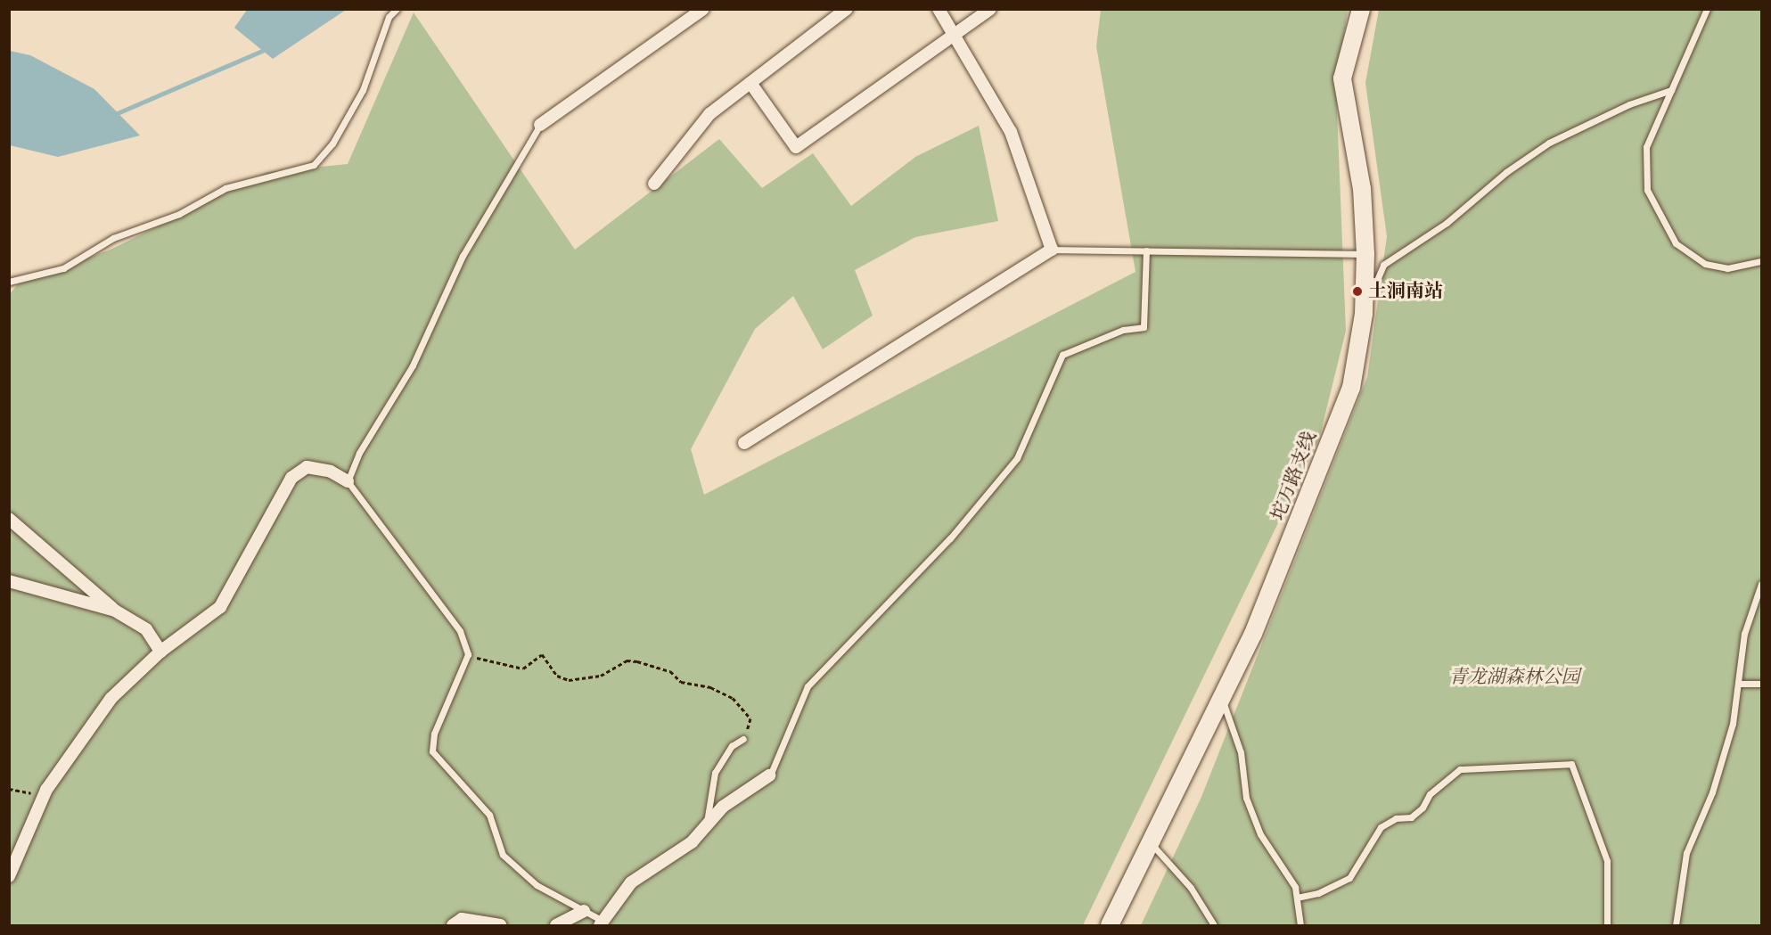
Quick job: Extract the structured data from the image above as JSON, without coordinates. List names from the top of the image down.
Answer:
{
  "streets": {
    "main road": ["坨万路支线"]
  },
  "parks": ["青龙湖森林公园"],
  "places": ["土洞南站"]
}
